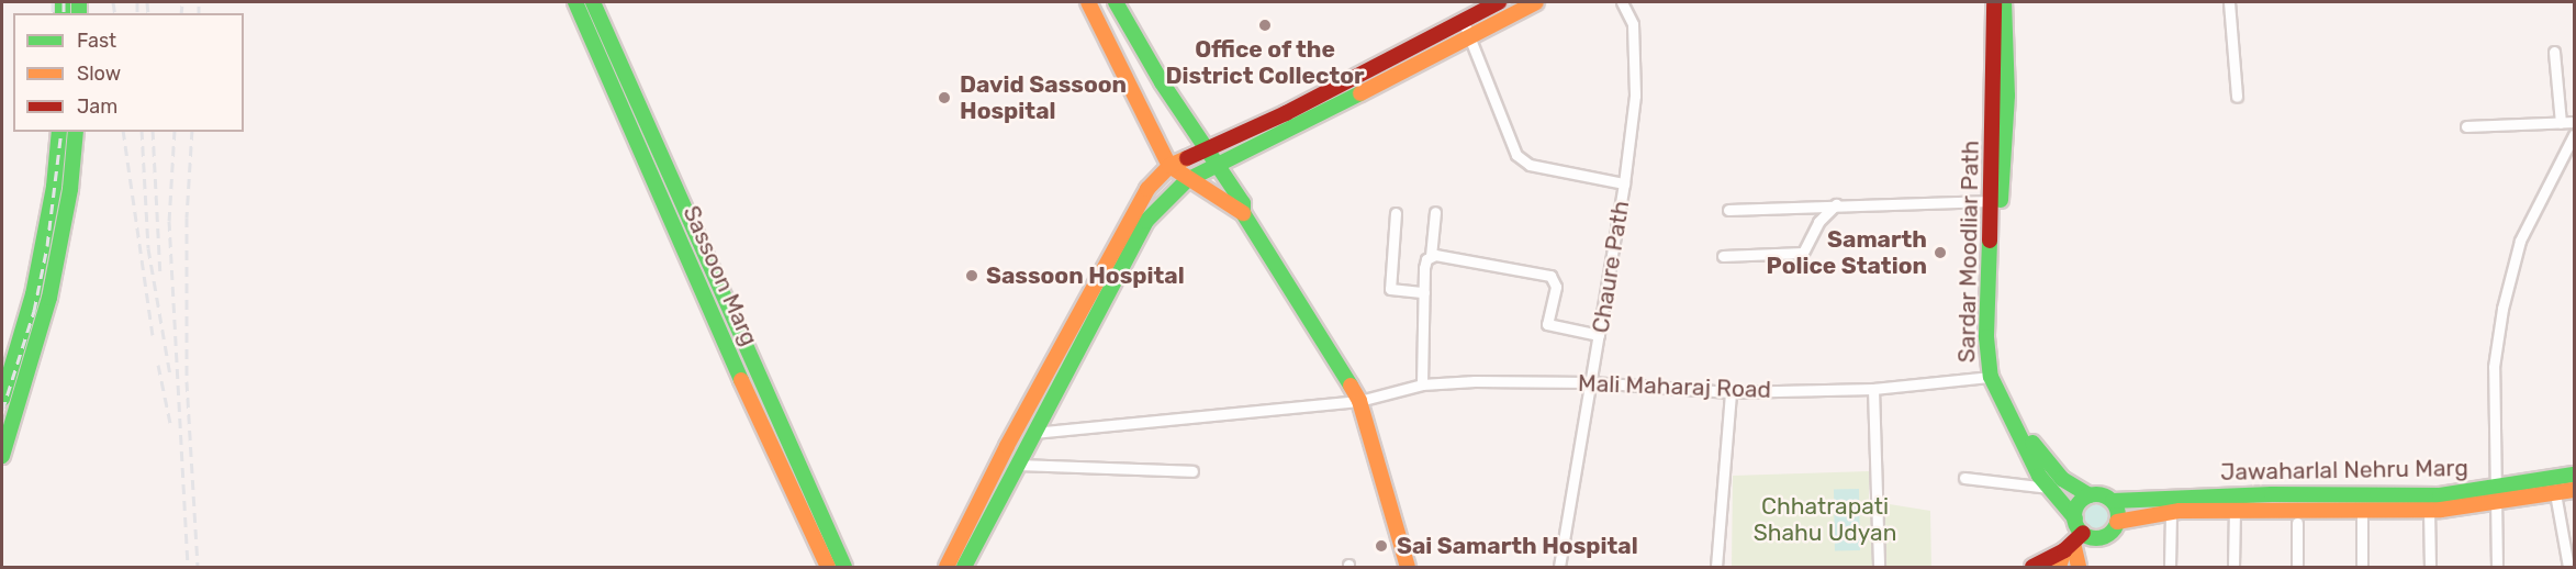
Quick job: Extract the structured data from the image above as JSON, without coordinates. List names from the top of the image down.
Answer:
{
  "streets": {
    "main road": ["Sardar Moodliar Path", "Sassoon Marg", "Jawaharlal Nehru Marg"],
    "street": ["Chaure Path", "Mali Maharaj Road"]
  },
  "crossings": [
    ["Sardar Moodliar Path", "Mali Maharaj Road"],
    ["Sardar Moodliar Path", "Jawaharlal Nehru Marg"],
    ["Chaure Path", "Mali Maharaj Road"]
  ],
  "parks": ["Chhatrapati Shahu Udyan"],
  "places": [
    "Office of the District Collector",
    "David Sassoon Hospital",
    "Samarth Police Station",
    "Sassoon Hospital",
    "Sai Samarth Hospital"
  ],
  "legend": ["Fast", "Slow", "Jam"]
}
